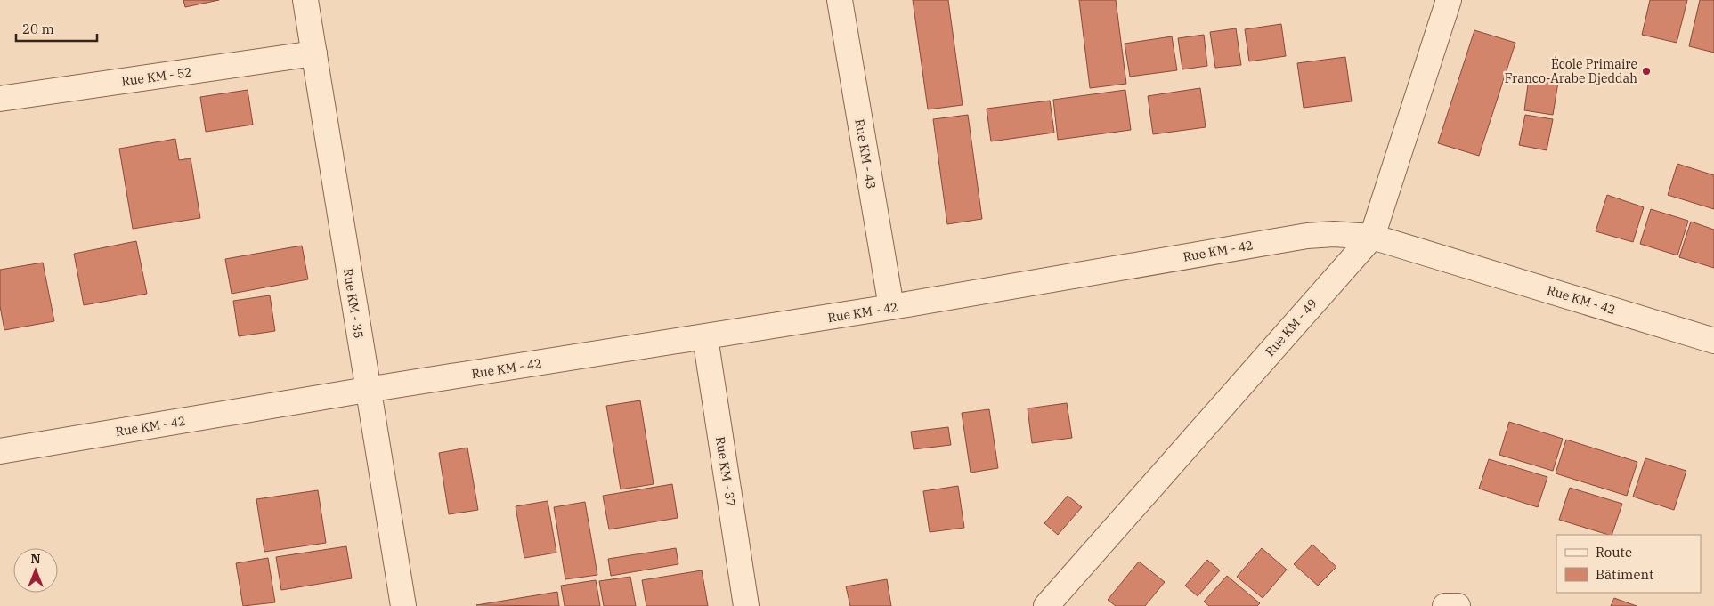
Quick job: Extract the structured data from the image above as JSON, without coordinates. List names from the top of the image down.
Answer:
{
  "streets": {
    "street": [
      "Rue KM - 52",
      "Rue KM - 43",
      "Rue KM - 42",
      "Rue KM - 35",
      "Rue KM - 49",
      "Rue KM - 37"
    ]
  },
  "crossings": [
    ["Rue KM - 52", "Rue KM - 35"],
    ["Rue KM - 43", "Rue KM - 42"],
    ["Rue KM - 42", "Rue KM - 35"],
    ["Rue KM - 42", "Rue KM - 49"],
    ["Rue KM - 42", "Rue KM - 37"]
  ],
  "places": ["École Primaire Franco-Arabe Djeddah"],
  "legend": ["Route", "Bâtiment"],
  "scale_bar": "20 m",
  "north": "top"
}
